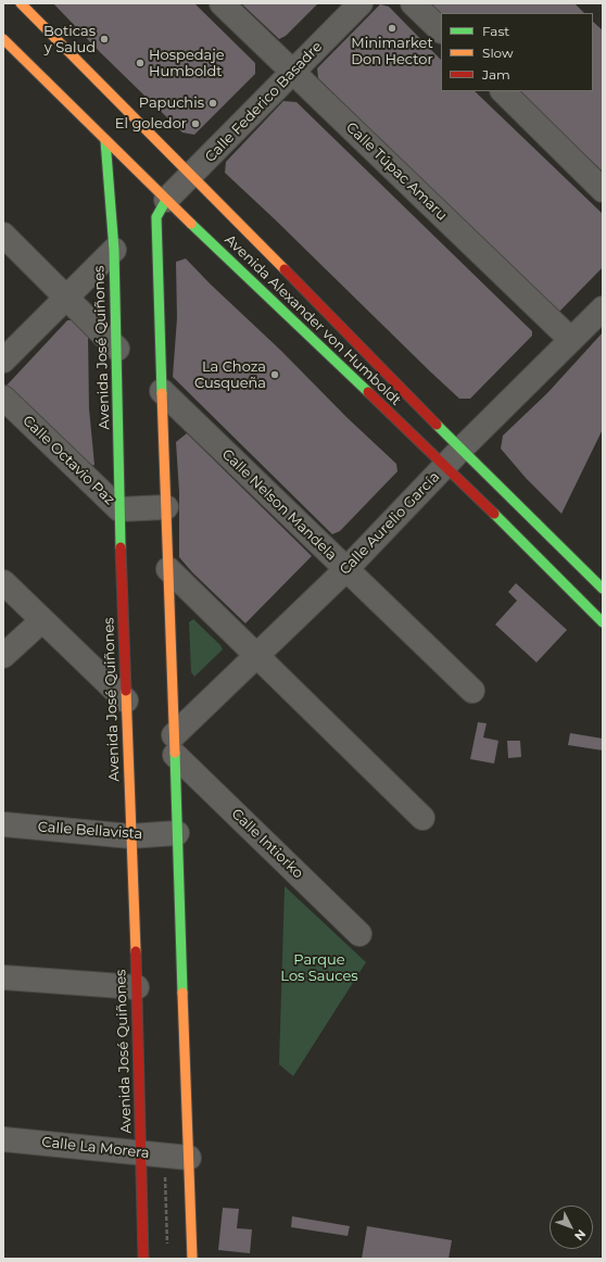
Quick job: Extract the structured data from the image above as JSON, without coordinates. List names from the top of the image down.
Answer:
{
  "streets": {
    "street": [
      "Calle Federico Basadre",
      "Calle Túpac Amaru",
      "Avenida Alexander von Humboldt",
      "Avenida José Quiñones",
      "Calle Octavio Paz",
      "Calle Nelson Mandela",
      "Calle Aurelio García",
      "Calle Bellavista",
      "Calle Intiorko",
      "Calle La Morera"
    ]
  },
  "crossings": [
    ["Calle Federico Basadre", "Calle Túpac Amaru"],
    ["Calle Federico Basadre", "Avenida Alexander von Humboldt"],
    ["Calle Túpac Amaru", "Calle Aurelio García"],
    ["Avenida Alexander von Humboldt", "Avenida José Quiñones"],
    ["Avenida Alexander von Humboldt", "Calle Aurelio García"],
    ["Avenida José Quiñones", "Calle Octavio Paz"],
    ["Avenida José Quiñones", "Calle Bellavista"],
    ["Avenida José Quiñones", "Calle La Morera"],
    ["Calle Nelson Mandela", "Calle Aurelio García"],
    ["Calle Aurelio García", "Calle Intiorko"]
  ],
  "parks": ["Parque Los Sauces"],
  "places": [
    "Minimarket Don Hector",
    "Boticas y Salud",
    "Hospedaje Humboldt",
    "Papuchis",
    "El goledor",
    "La Choza Cusqueña"
  ],
  "legend": ["Fast", "Slow", "Jam"],
  "north": "bottom right"
}
